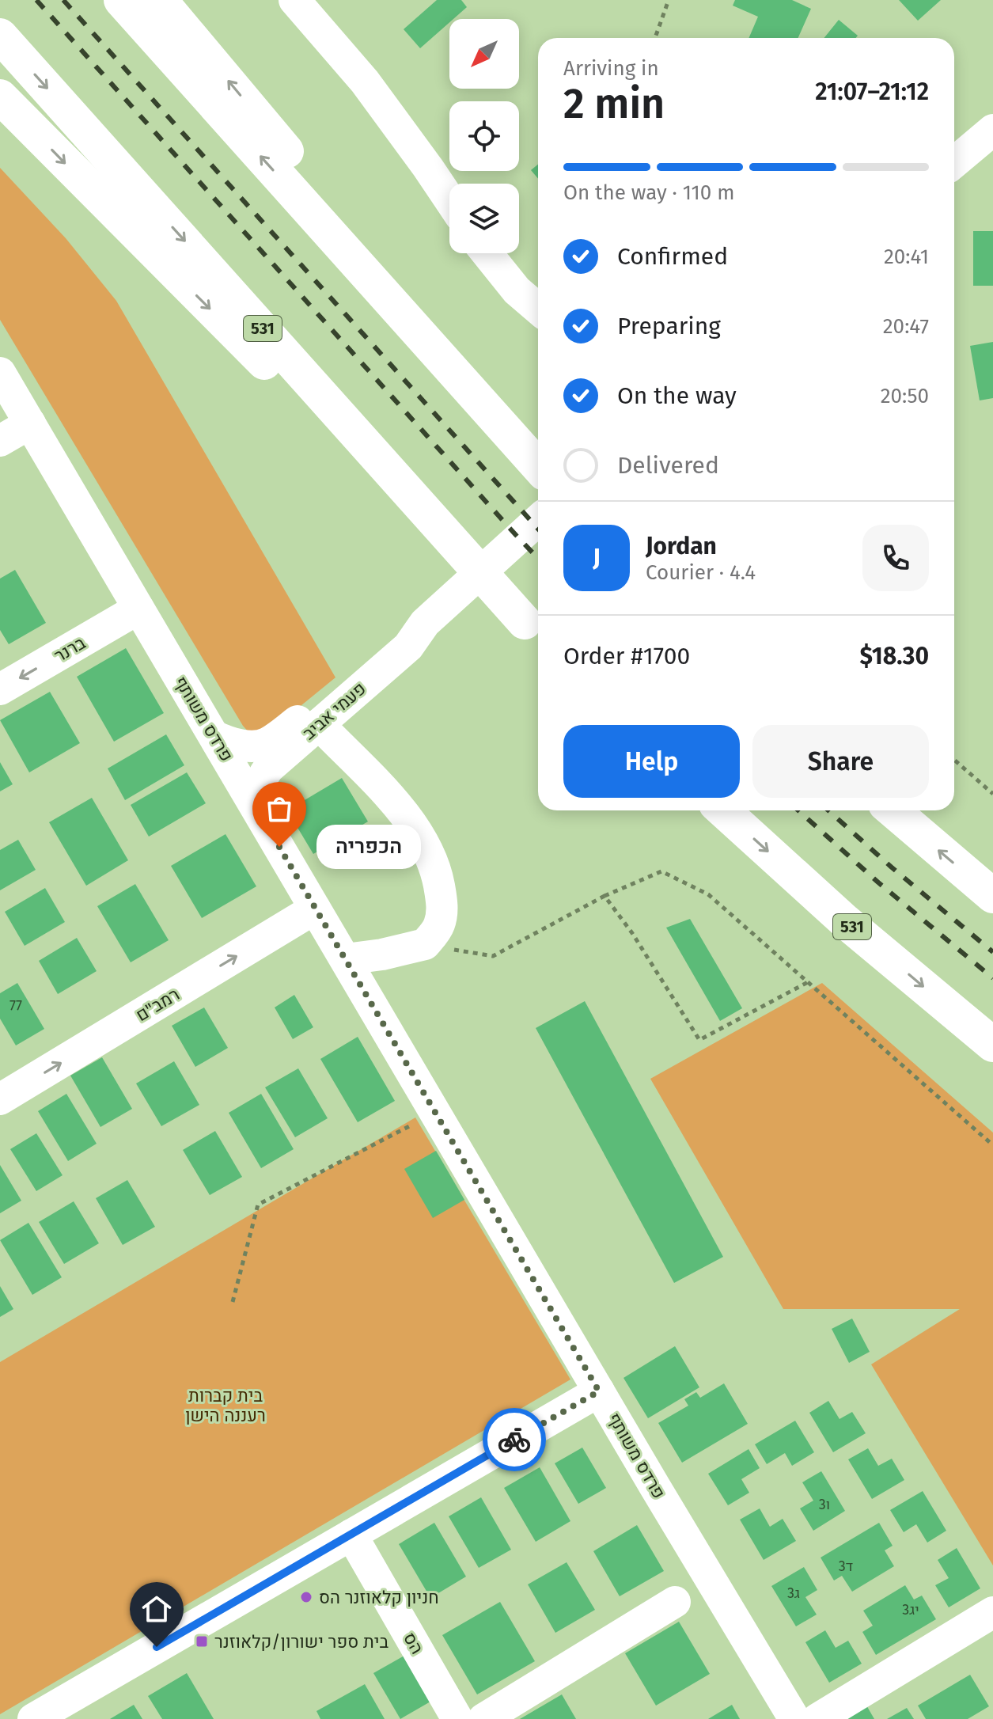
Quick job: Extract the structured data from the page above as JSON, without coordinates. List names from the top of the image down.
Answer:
{
  "streets": {
    "highway": ["531"],
    "street": [
      "ברנר",
      "פעמי אביב",
      "פרדס משותף",
      "רמב\"ם",
      "הס"
    ]
  },
  "crossings": [
    ["ברנר", "פרדס משותף"],
    ["פעמי אביב", "פרדס משותף"],
    ["פרדס משותף", "רמב\"ם"]
  ],
  "one_way": ["ברנר", "רמב\"ם"],
  "parks": ["בית קברות רעננה הישן"],
  "places": {
    "other": ["הכפריה", "חניון קלאוזנר הס"],
    "transit": ["בית ספר ישורון/קלאוזנר"]
  },
  "house_numbers": [
    "77",
    "3ו",
    "3ד",
    "3ג",
    "3יג"
  ],
  "north": "bottom left",
  "page": {
    "heading": ["2 min", "Arriving in", "21:07–21:12"],
    "panel": [
      "Jordan",
      "Courier · 4.4",
      "Order #1700",
      "$18.30"
    ],
    "bar": "On the way · 110 m",
    "list": [
      ["Confirmed", "20:41"],
      ["Preparing", "20:47"],
      ["On the way", "20:50"],
      "Delivered"
    ],
    "round": "J",
    "buttons": ["Help", "Share"],
    "bubble": "הכפריה"
  }
}
